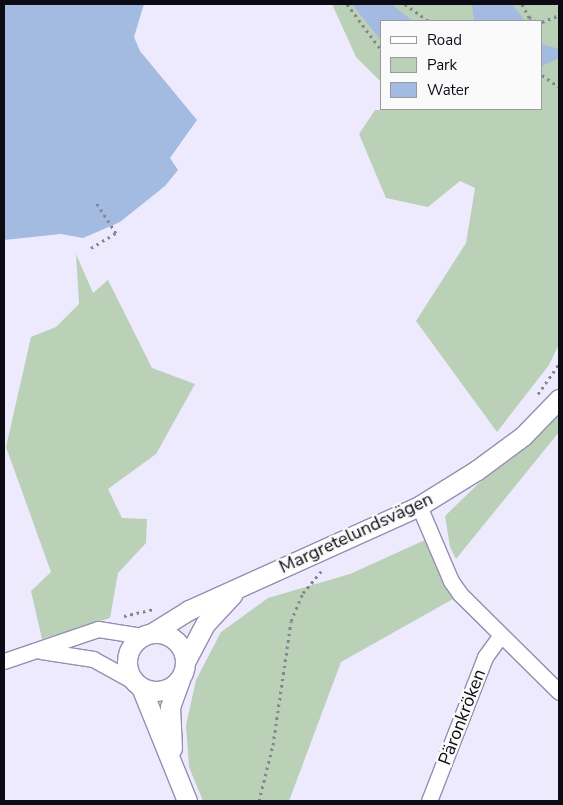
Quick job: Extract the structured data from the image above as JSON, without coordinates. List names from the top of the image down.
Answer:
{
  "streets": {
    "street": ["Margretelundsvägen", "Päronkröken"]
  },
  "legend": ["Road", "Park", "Water"]
}
